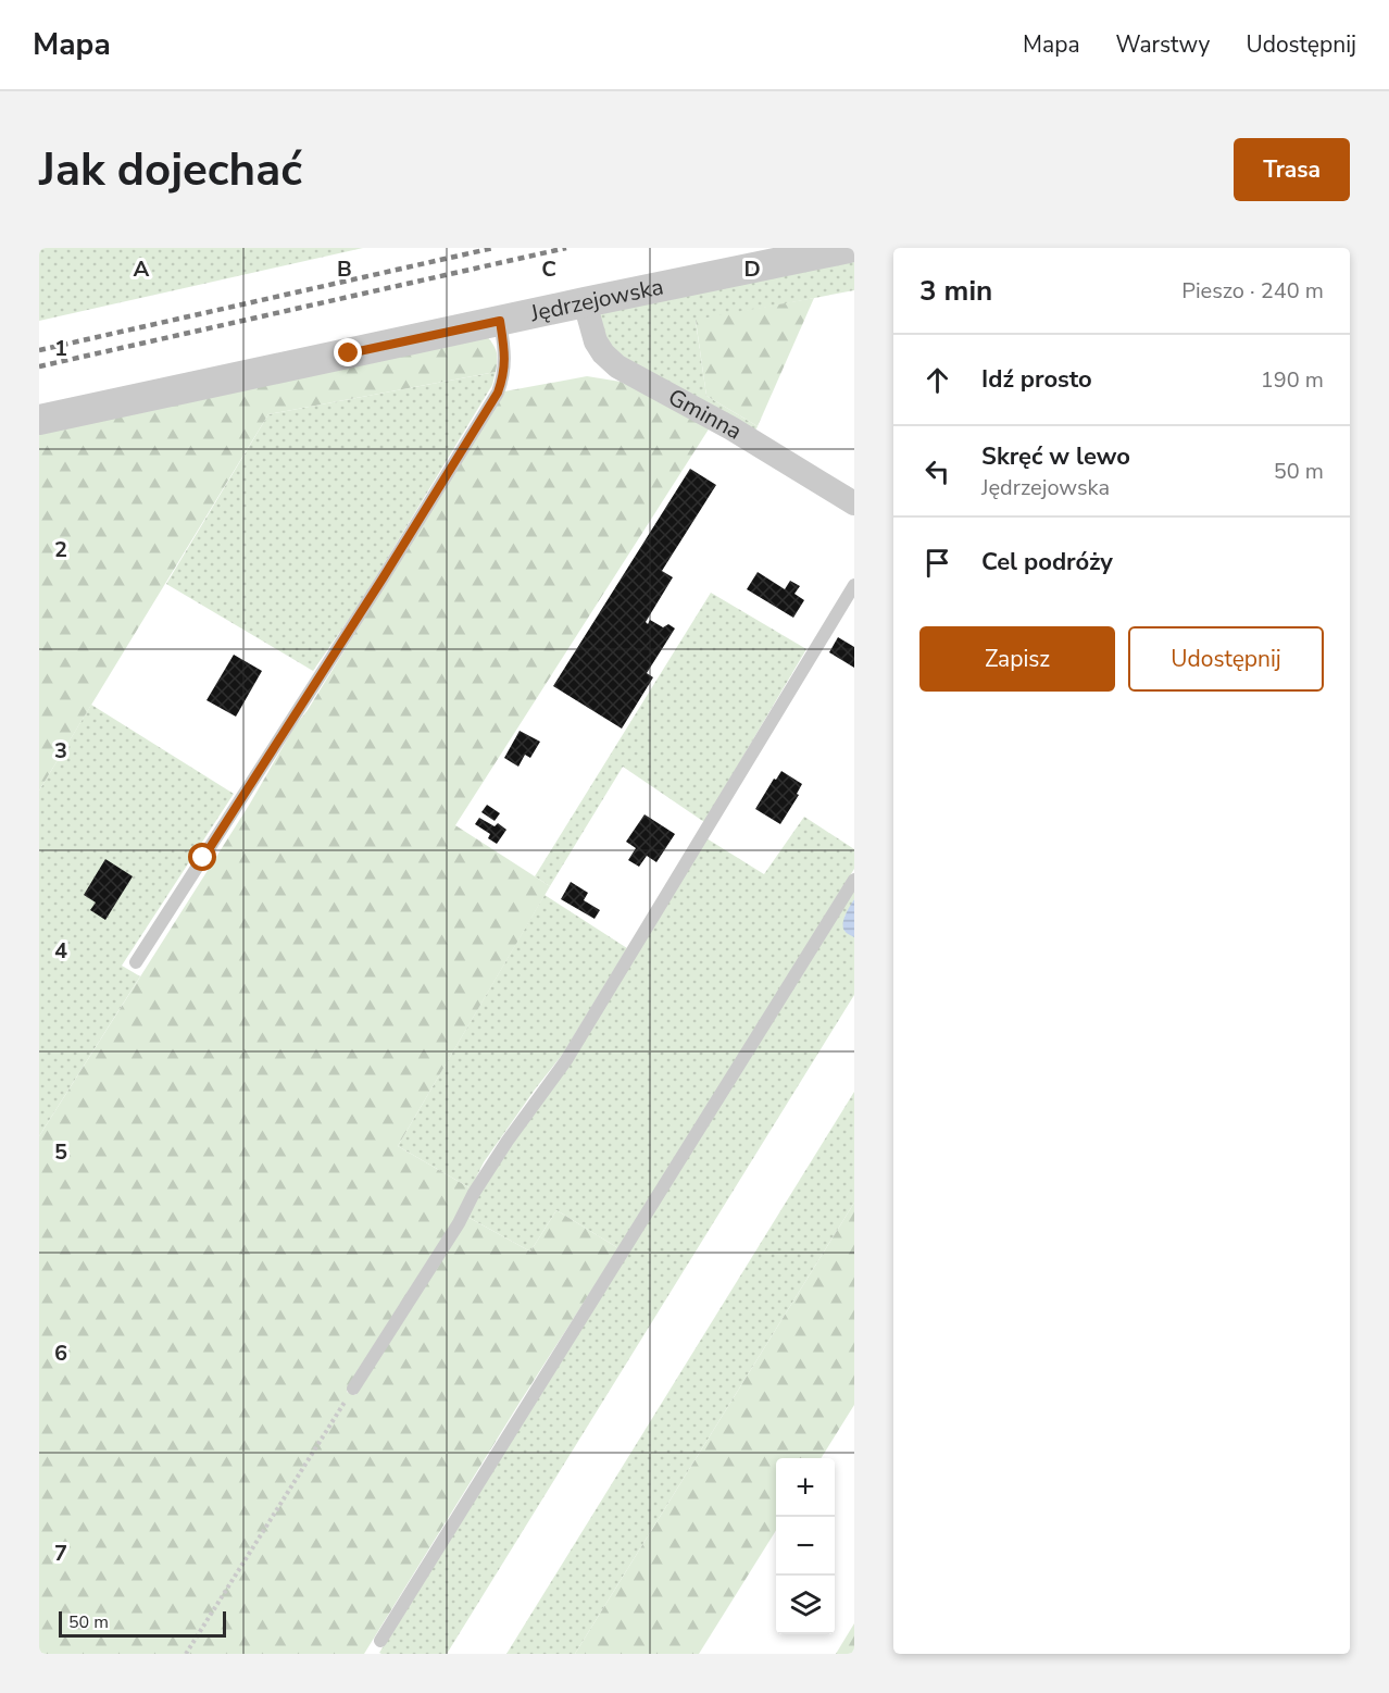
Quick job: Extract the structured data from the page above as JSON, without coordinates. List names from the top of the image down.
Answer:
{
  "streets": {
    "street": ["Jędrzejowska", "Gminna"]
  },
  "crossings": [
    ["Jędrzejowska", "Gminna"]
  ],
  "scale_bar": "50 m",
  "page": {
    "header": "Mapa",
    "nav": ["Mapa", "Warstwy", "Udostępnij"],
    "buttons": [
      "Trasa",
      ["Zapisz", "Udostępnij"]
    ],
    "title": "Jak dojechać",
    "heading": ["3 min", "Pieszo · 240 m"],
    "list": [
      ["Idź prosto", "190 m"],
      ["Skręć w lewo", "Jędrzejowska", "50 m"],
      "Cel podróży"
    ],
    "map_buttons": ["+", "−"],
    "scale": "50 m"
  },
  "grid": {
    "columns": [
      "A",
      "B",
      "C",
      "D"
    ],
    "rows": [
      "1",
      "2",
      "3",
      "4",
      "5",
      "6",
      "7"
    ]
  }
}
